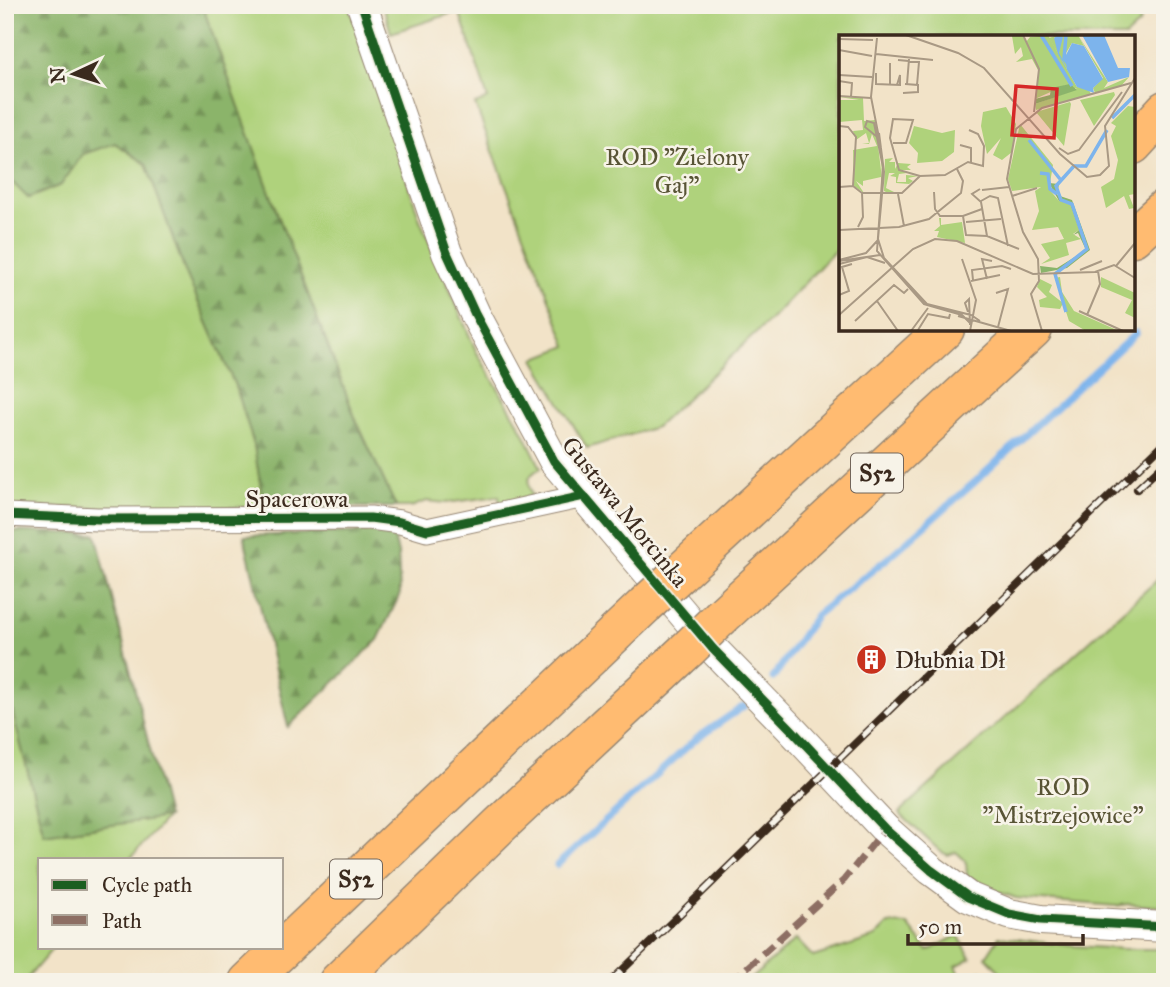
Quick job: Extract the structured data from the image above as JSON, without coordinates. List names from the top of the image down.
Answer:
{
  "streets": {
    "highway": ["S52"],
    "street": ["Spacerowa", "Gustawa Morcinka"]
  },
  "crossings": [
    ["Spacerowa", "Gustawa Morcinka"]
  ],
  "parks": ["ROD \"Zielony Gaj\"", "ROD \"Mistrzejowice\""],
  "places": {
    "building": ["Dłubnia Dł"]
  },
  "legend": ["Cycle path", "Path"],
  "scale_bar": "50 m",
  "north": "left"
}
